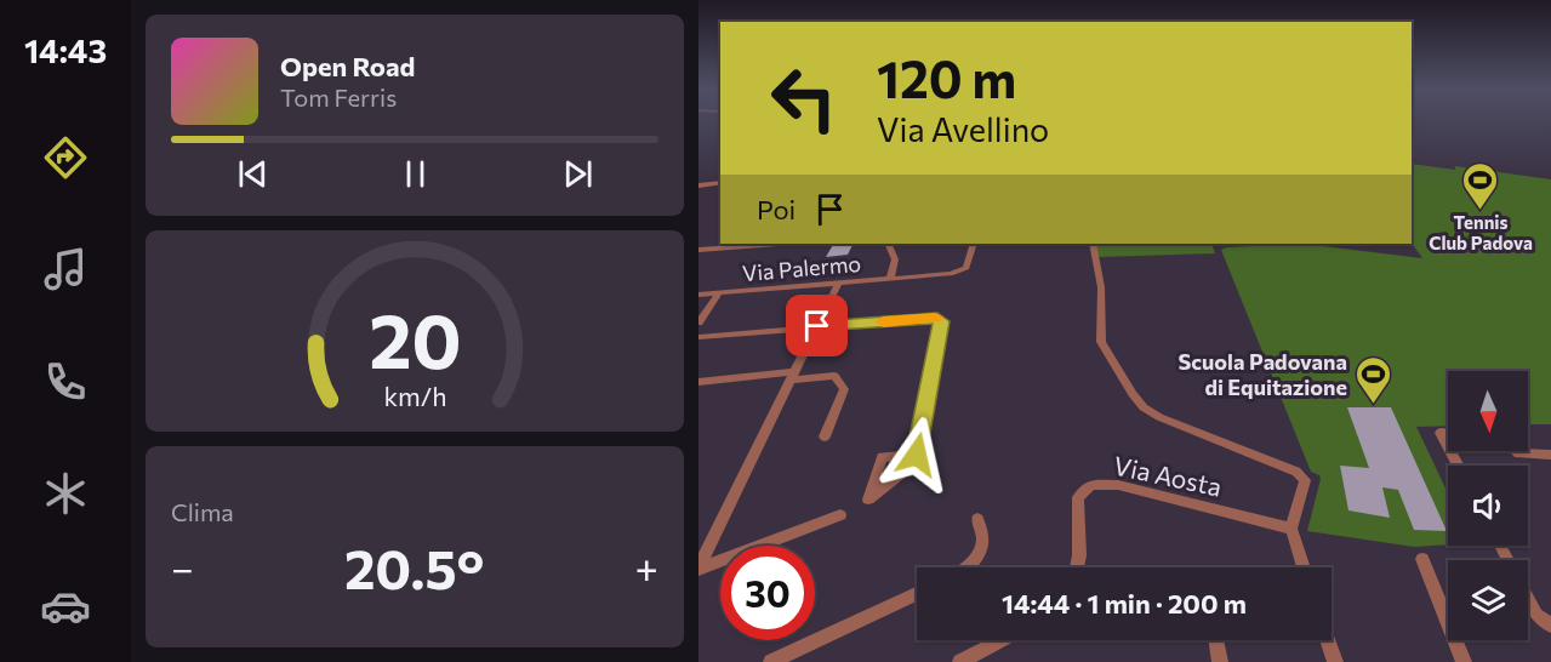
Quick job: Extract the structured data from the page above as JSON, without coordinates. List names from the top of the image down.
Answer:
{
  "streets": {
    "street": ["Via Palermo", "Via Aosta"]
  },
  "places": {
    "sports": ["Tennis Club Padova", "Scuola Padovana di Equitazione"]
  },
  "north": "bottom",
  "page": {
    "tabs": "14:43",
    "turn": ["120 m", "Via Avellino"],
    "song": ["Open Road", "Tom Ferris"],
    "then": "Poi",
    "tile": "Clima",
    "heat": ["−", "20.5°", "+"],
    "limit": "30",
    "trip": "14:44 · 1 min · 200 m",
    "gauge": ["20", "km/h"]
  }
}
